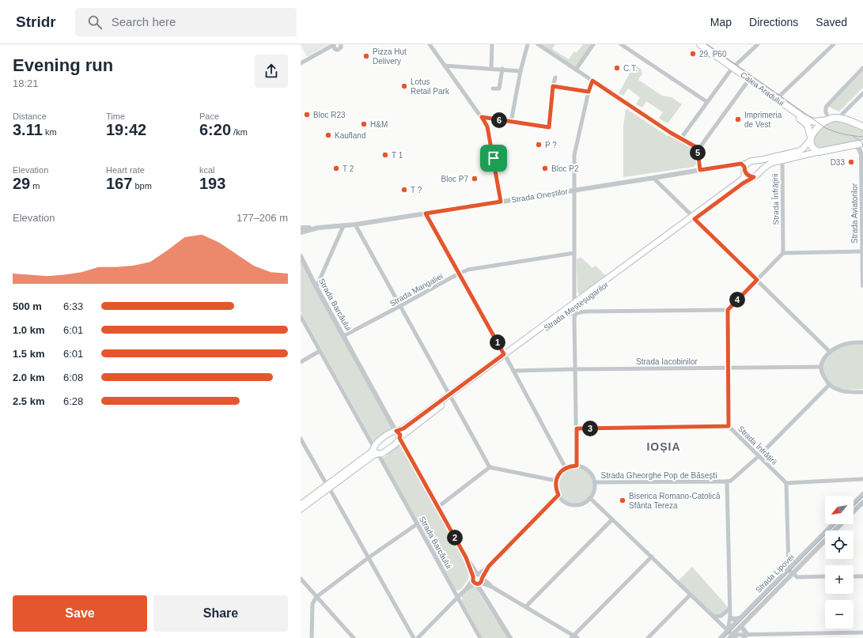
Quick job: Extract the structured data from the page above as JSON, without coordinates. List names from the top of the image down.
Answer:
{
  "streets": {
    "main road": ["Calea Aradului", "Strada Meșteșugarilor"],
    "street": [
      "Strada Oneștilor",
      "Strada Înfrățirii",
      "Strada Aviatorilor",
      "Strada Mangaliei",
      "Strada Barcăului",
      "Strada Iacobinilor",
      "Strada Gheorghe Pop de Băsești",
      "Strada Lipovei"
    ]
  },
  "crossings": [
    ["Strada Oneștilor", "Strada Meșteșugarilor"],
    ["Strada Înfrățirii", "Strada Iacobinilor"],
    ["Strada Mangaliei", "Strada Barcăului"],
    ["Strada Barcăului", "Strada Meșteșugarilor"],
    ["Strada Gheorghe Pop de Băsești", "Strada Lipovei"]
  ],
  "districts": ["IOȘIA"],
  "places": [
    "29, P60",
    "Pizza Hut Delivery",
    "C.T.",
    "Lotus Retail Park",
    "Bloc R23",
    "Imprimeria de Vest",
    "H&M",
    "Kaufland",
    "P ?",
    "T 1",
    "D33",
    "T 2",
    "Bloc P2",
    "Bloc P7",
    "T ?",
    "Biserica Romano-Catolică Sfânta Tereza"
  ],
  "north": "bottom left",
  "page": {
    "header": "Stridr",
    "search": "Search here",
    "nav": ["Map", "Directions", "Saved"],
    "heading": ["Evening run", "18:21"],
    "stats": [
      ["Distance", "3.11 km"],
      ["Time", "19:42"],
      ["Pace", "6:20 /km"],
      ["Elevation", "29 m"],
      ["Heart rate", "167 bpm"],
      ["kcal", "193"]
    ],
    "pins": [
      "6",
      "5",
      "4",
      "1",
      "3",
      "2"
    ],
    "chart": ["Elevation", "177–206 m"],
    "list": [
      {
        "name": "500 m",
        "note": "6:33"
      },
      {
        "name": "1.0 km",
        "note": "6:01"
      },
      {
        "name": "1.5 km",
        "note": "6:01"
      },
      {
        "name": "2.0 km",
        "note": "6:08"
      },
      {
        "name": "2.5 km",
        "note": "6:28"
      }
    ],
    "map_buttons": ["+", "−"],
    "buttons": ["Save", "Share"]
  }
}
